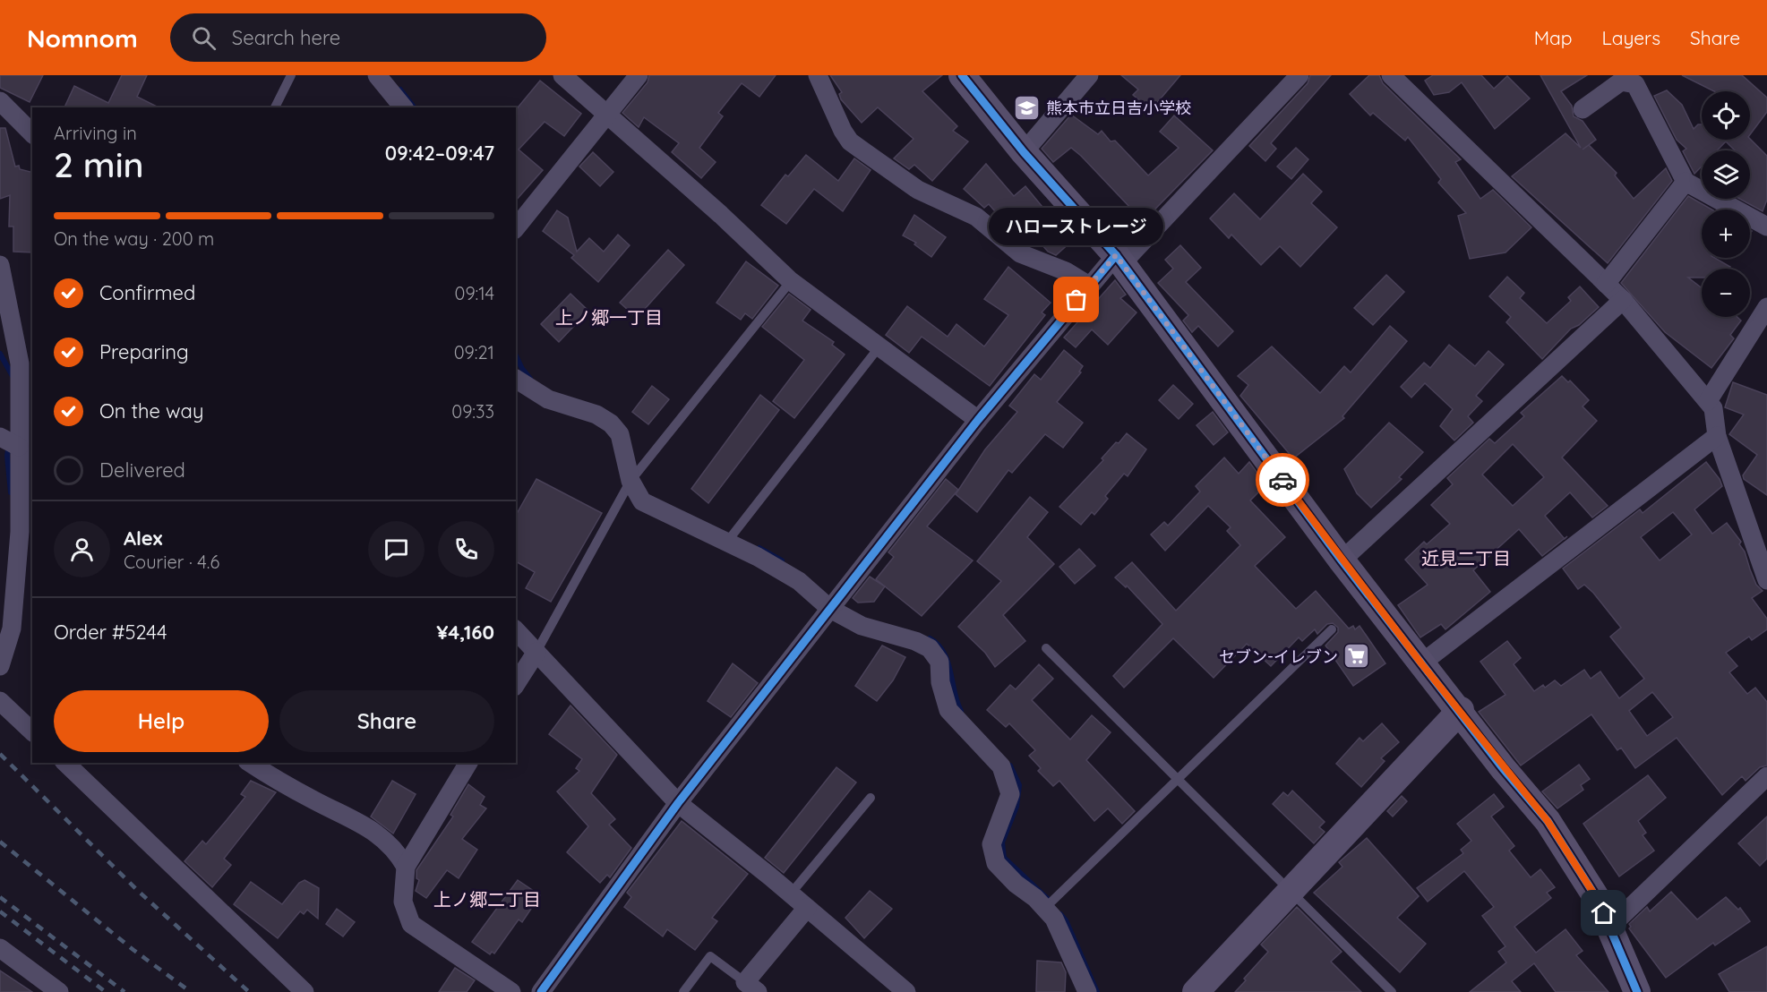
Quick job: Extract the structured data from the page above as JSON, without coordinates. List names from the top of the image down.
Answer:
{
  "districts": ["上ノ郷一丁目", "近見二丁目", "上ノ郷二丁目"],
  "places": {
    "school or university": ["熊本市立日吉小学校"],
    "other": ["ハローストレージ"],
    "supermarket": ["セブン-イレブン"]
  },
  "page": {
    "header": "Nomnom",
    "search": "Search here",
    "nav": ["Map", "Layers", "Share"],
    "map_buttons": ["+", "−"],
    "heading": ["2 min", "Arriving in", "09:42–09:47"],
    "panel": [
      "Alex",
      "Courier · 4.6",
      "Order #5244",
      "¥4,160"
    ],
    "bar": "On the way · 200 m",
    "bubble": "ハローストレージ",
    "list": [
      ["Confirmed", "09:14"],
      ["Preparing", "09:21"],
      ["On the way", "09:33"],
      "Delivered"
    ],
    "buttons": ["Help", "Share"]
  }
}
